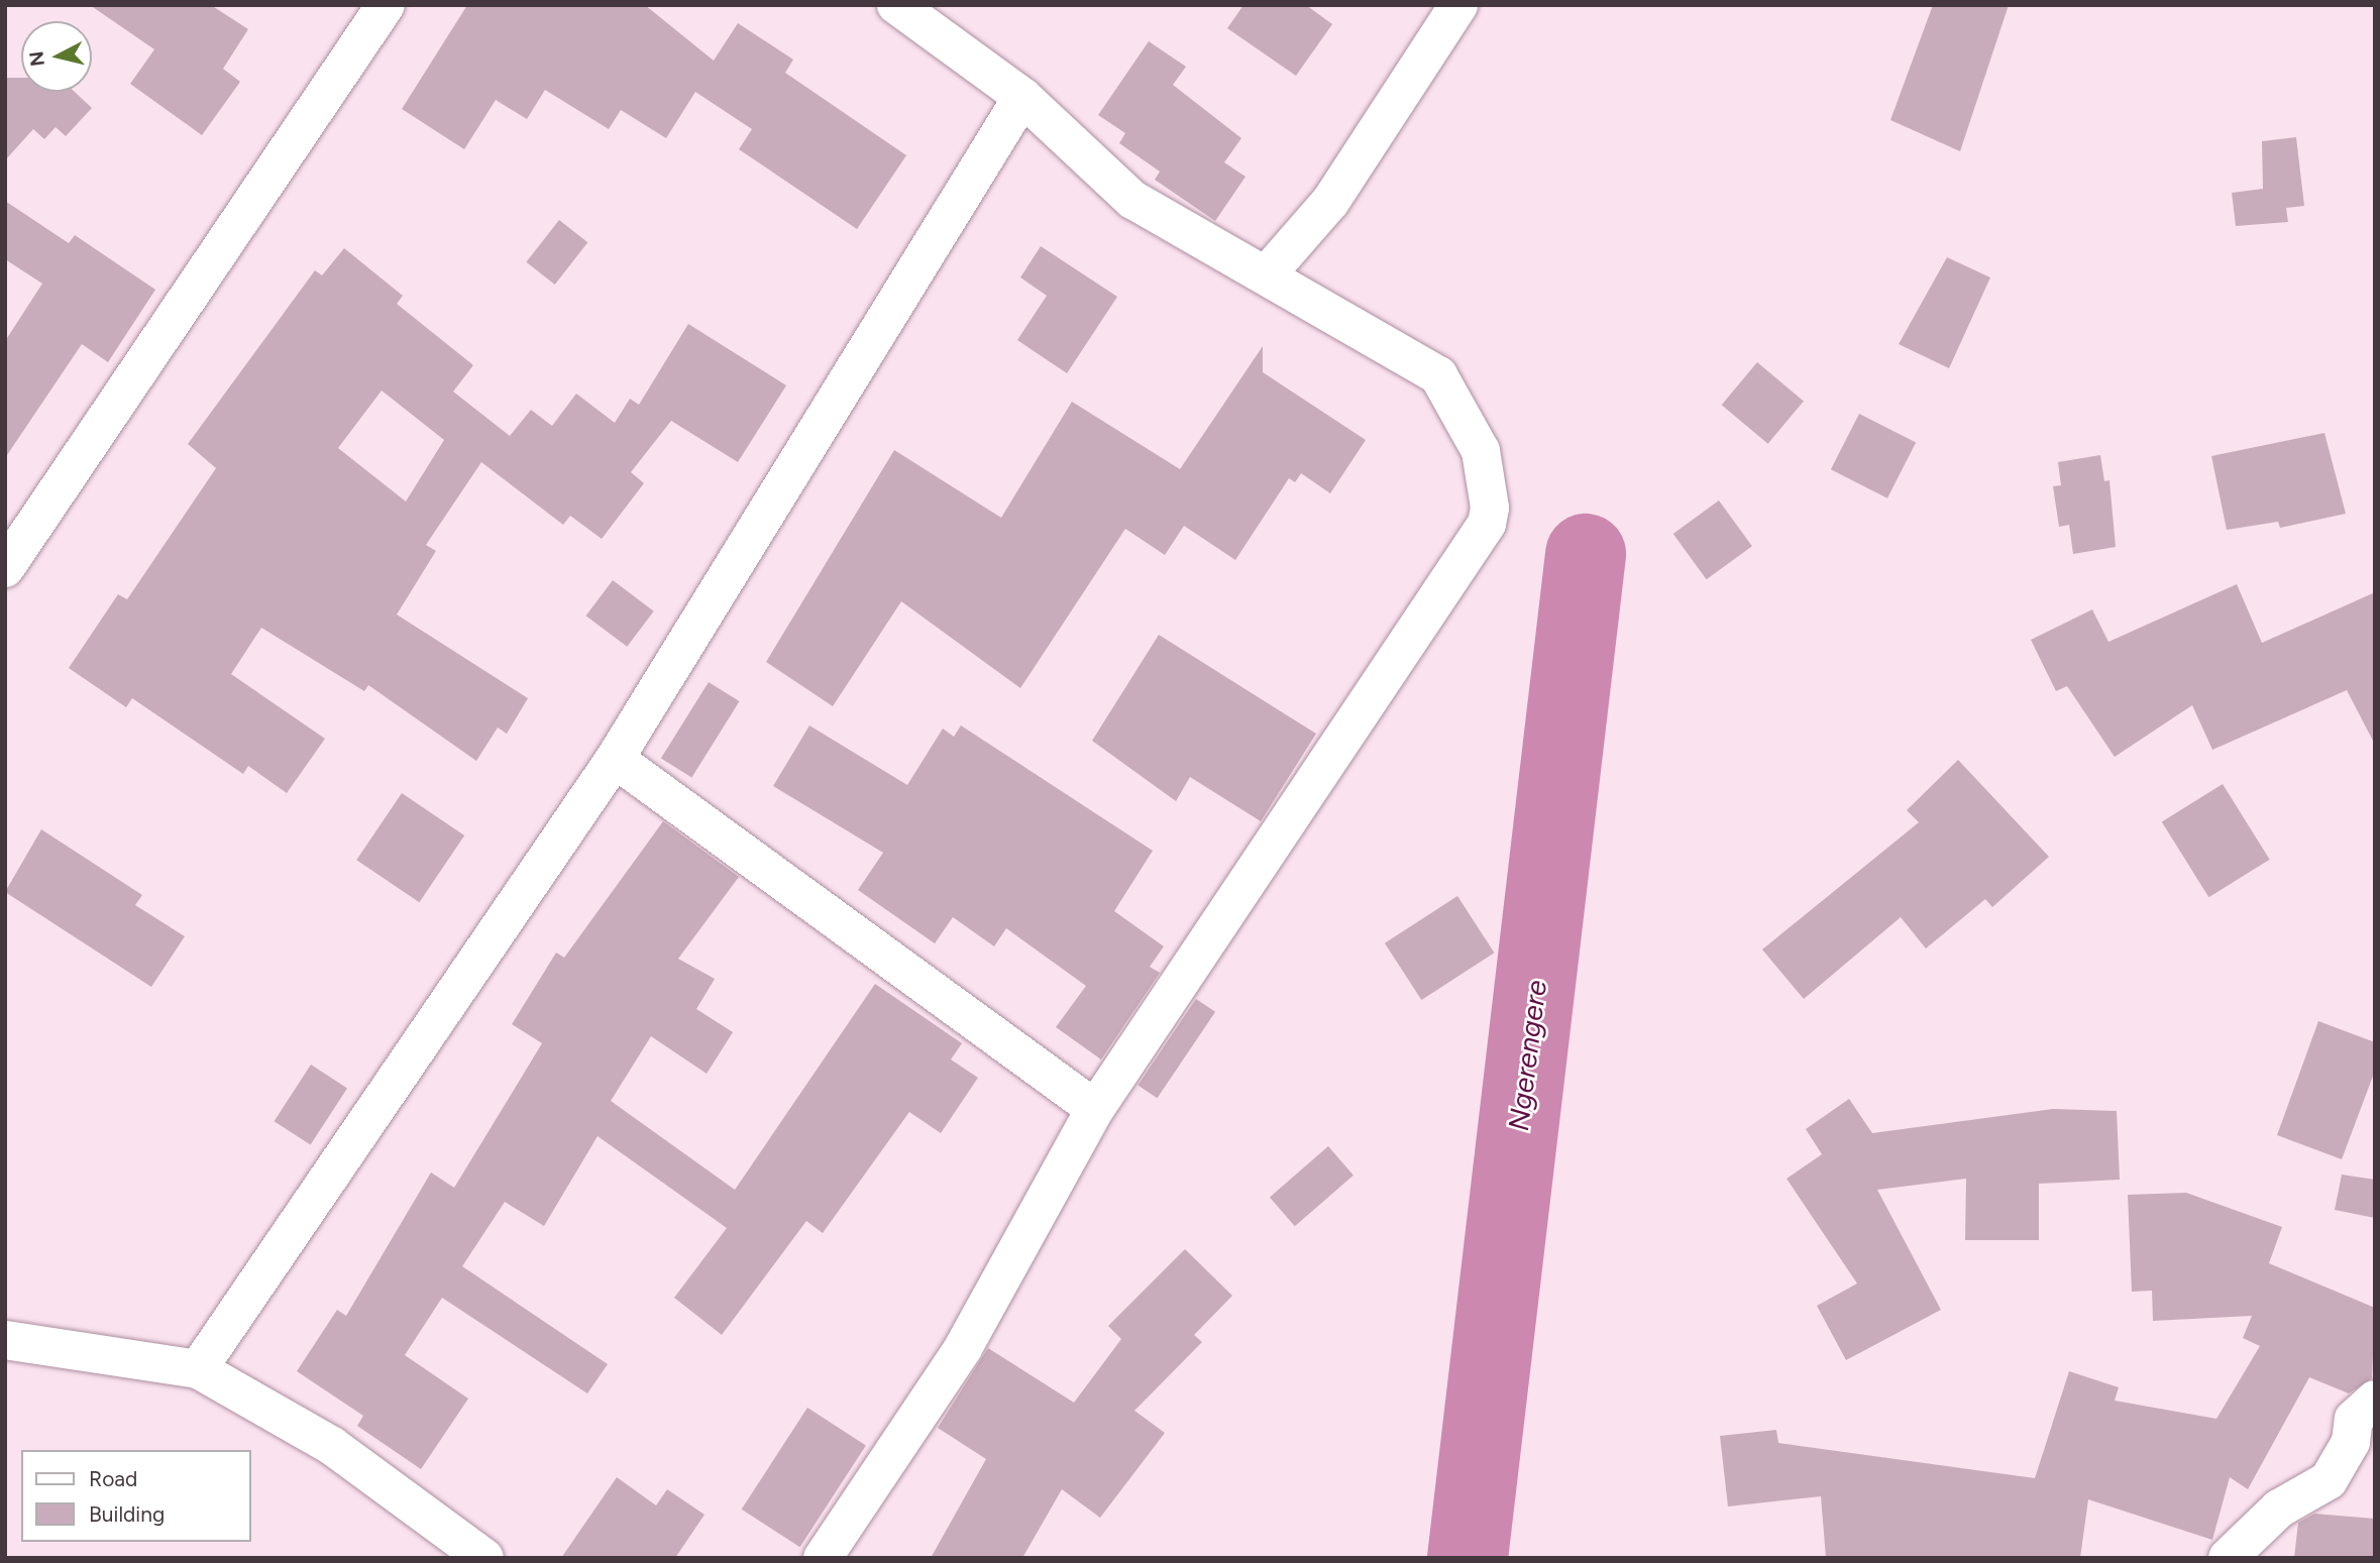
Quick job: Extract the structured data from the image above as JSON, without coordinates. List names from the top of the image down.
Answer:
{
  "water": ["Ngerengere"],
  "legend": ["Road", "Building"],
  "north": "left"
}
